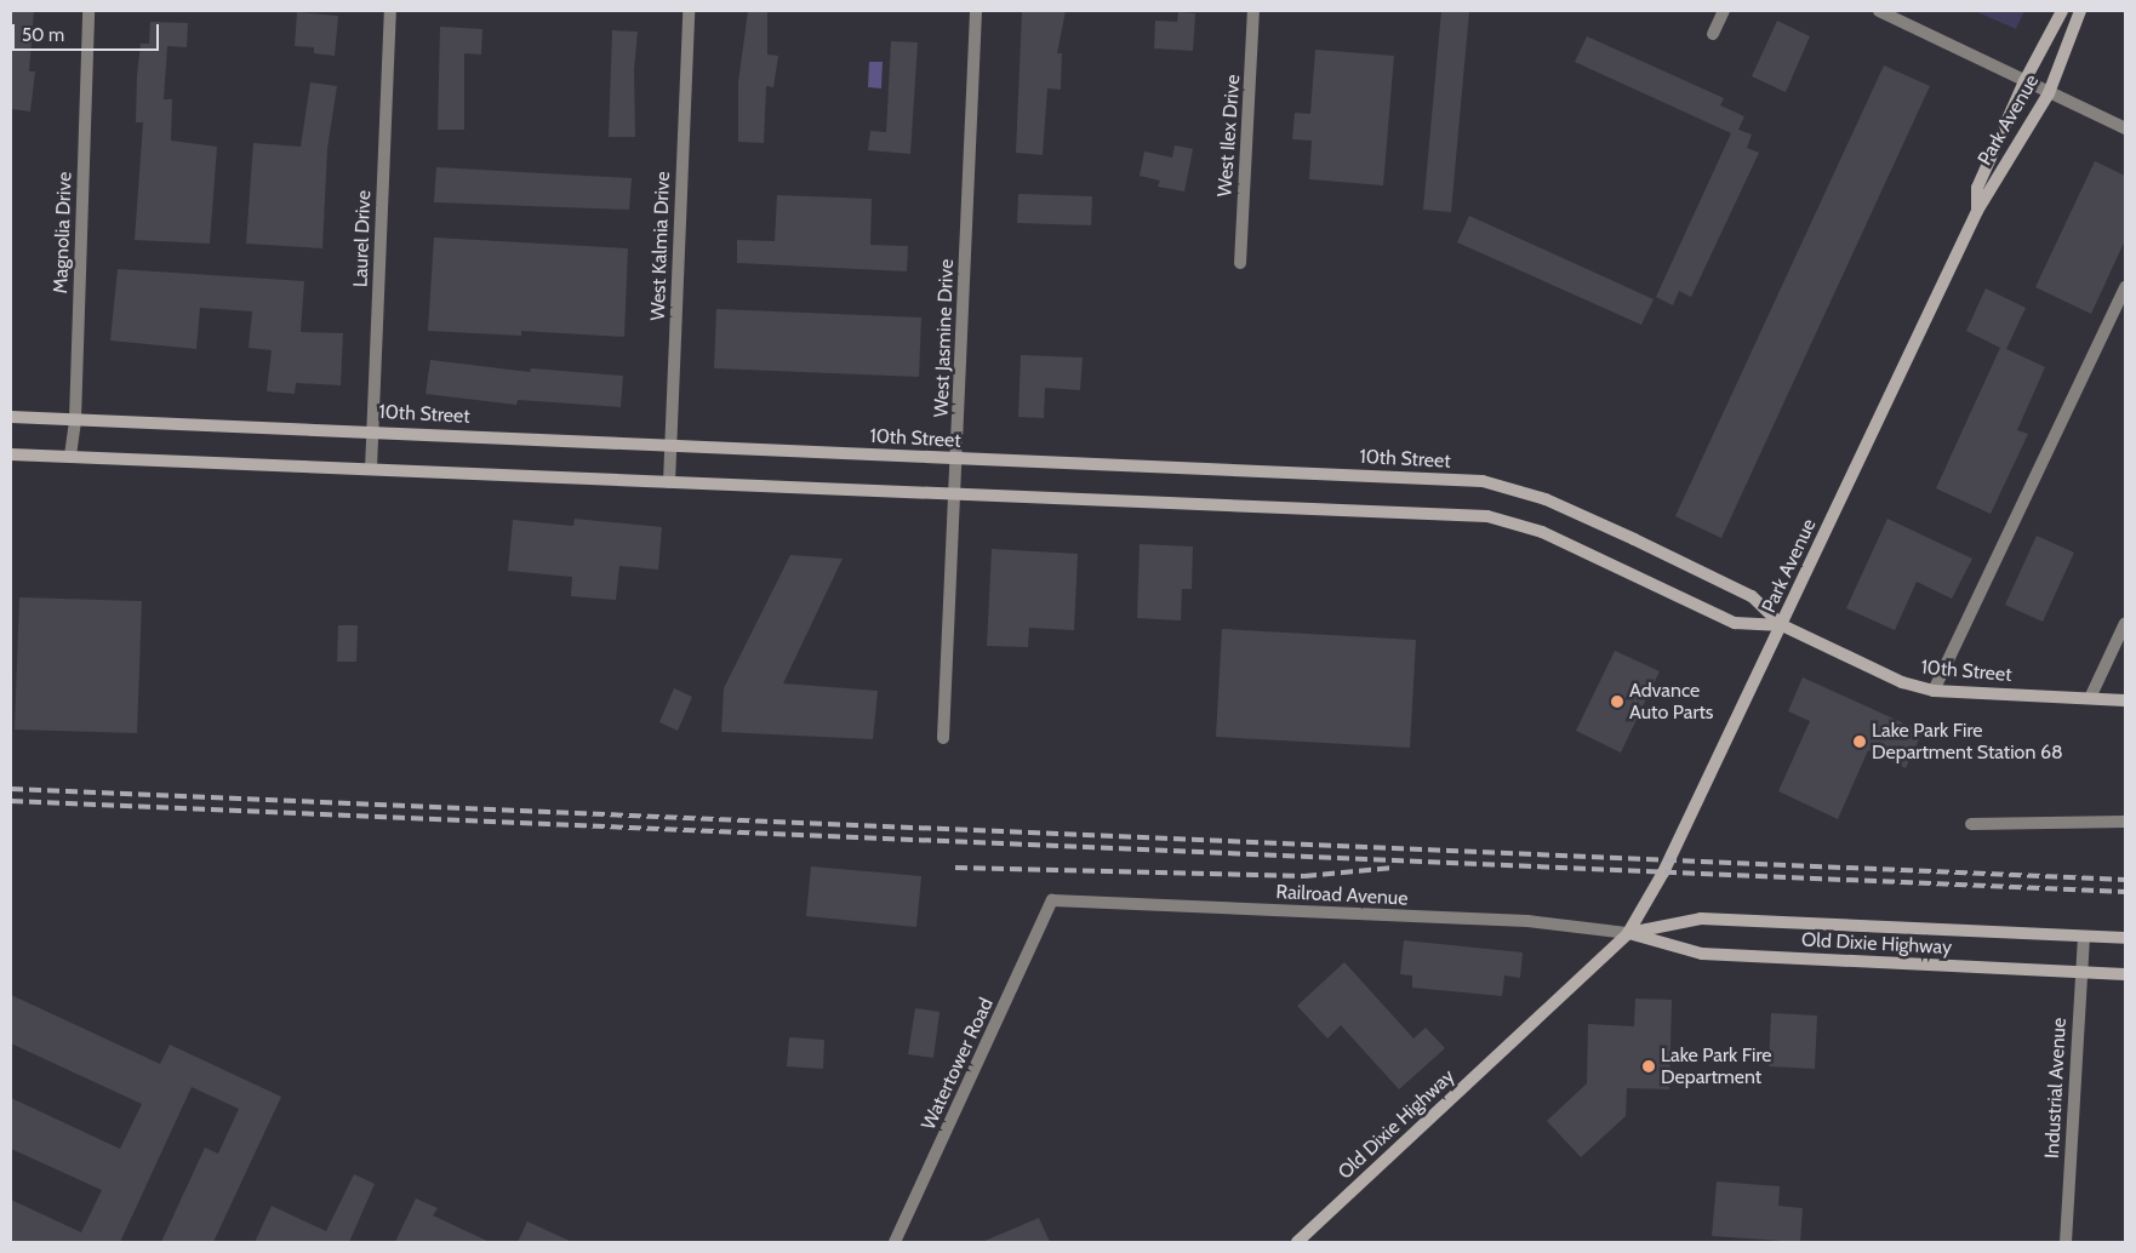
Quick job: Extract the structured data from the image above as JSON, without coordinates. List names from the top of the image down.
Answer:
{
  "streets": {
    "main road": ["Park Avenue", "10th Street", "Old Dixie Highway"],
    "street": [
      "West Ilex Drive",
      "Magnolia Drive",
      "Laurel Drive",
      "West Kalmia Drive",
      "West Jasmine Drive",
      "Railroad Avenue",
      "Watertower Road",
      "Industrial Avenue"
    ]
  },
  "crossings": [
    ["Park Avenue", "10th Street"],
    ["Park Avenue", "Railroad Avenue"],
    ["Park Avenue", "Old Dixie Highway"],
    ["Magnolia Drive", "10th Street"],
    ["Laurel Drive", "10th Street"],
    ["West Kalmia Drive", "10th Street"],
    ["West Jasmine Drive", "10th Street"],
    ["Railroad Avenue", "Old Dixie Highway"],
    ["Railroad Avenue", "Watertower Road"],
    ["Old Dixie Highway", "Industrial Avenue"]
  ],
  "places": ["Advance Auto Parts", "Lake Park Fire Department Station 68", "Lake Park Fire Department"],
  "scale_bar": "50 m"
}
